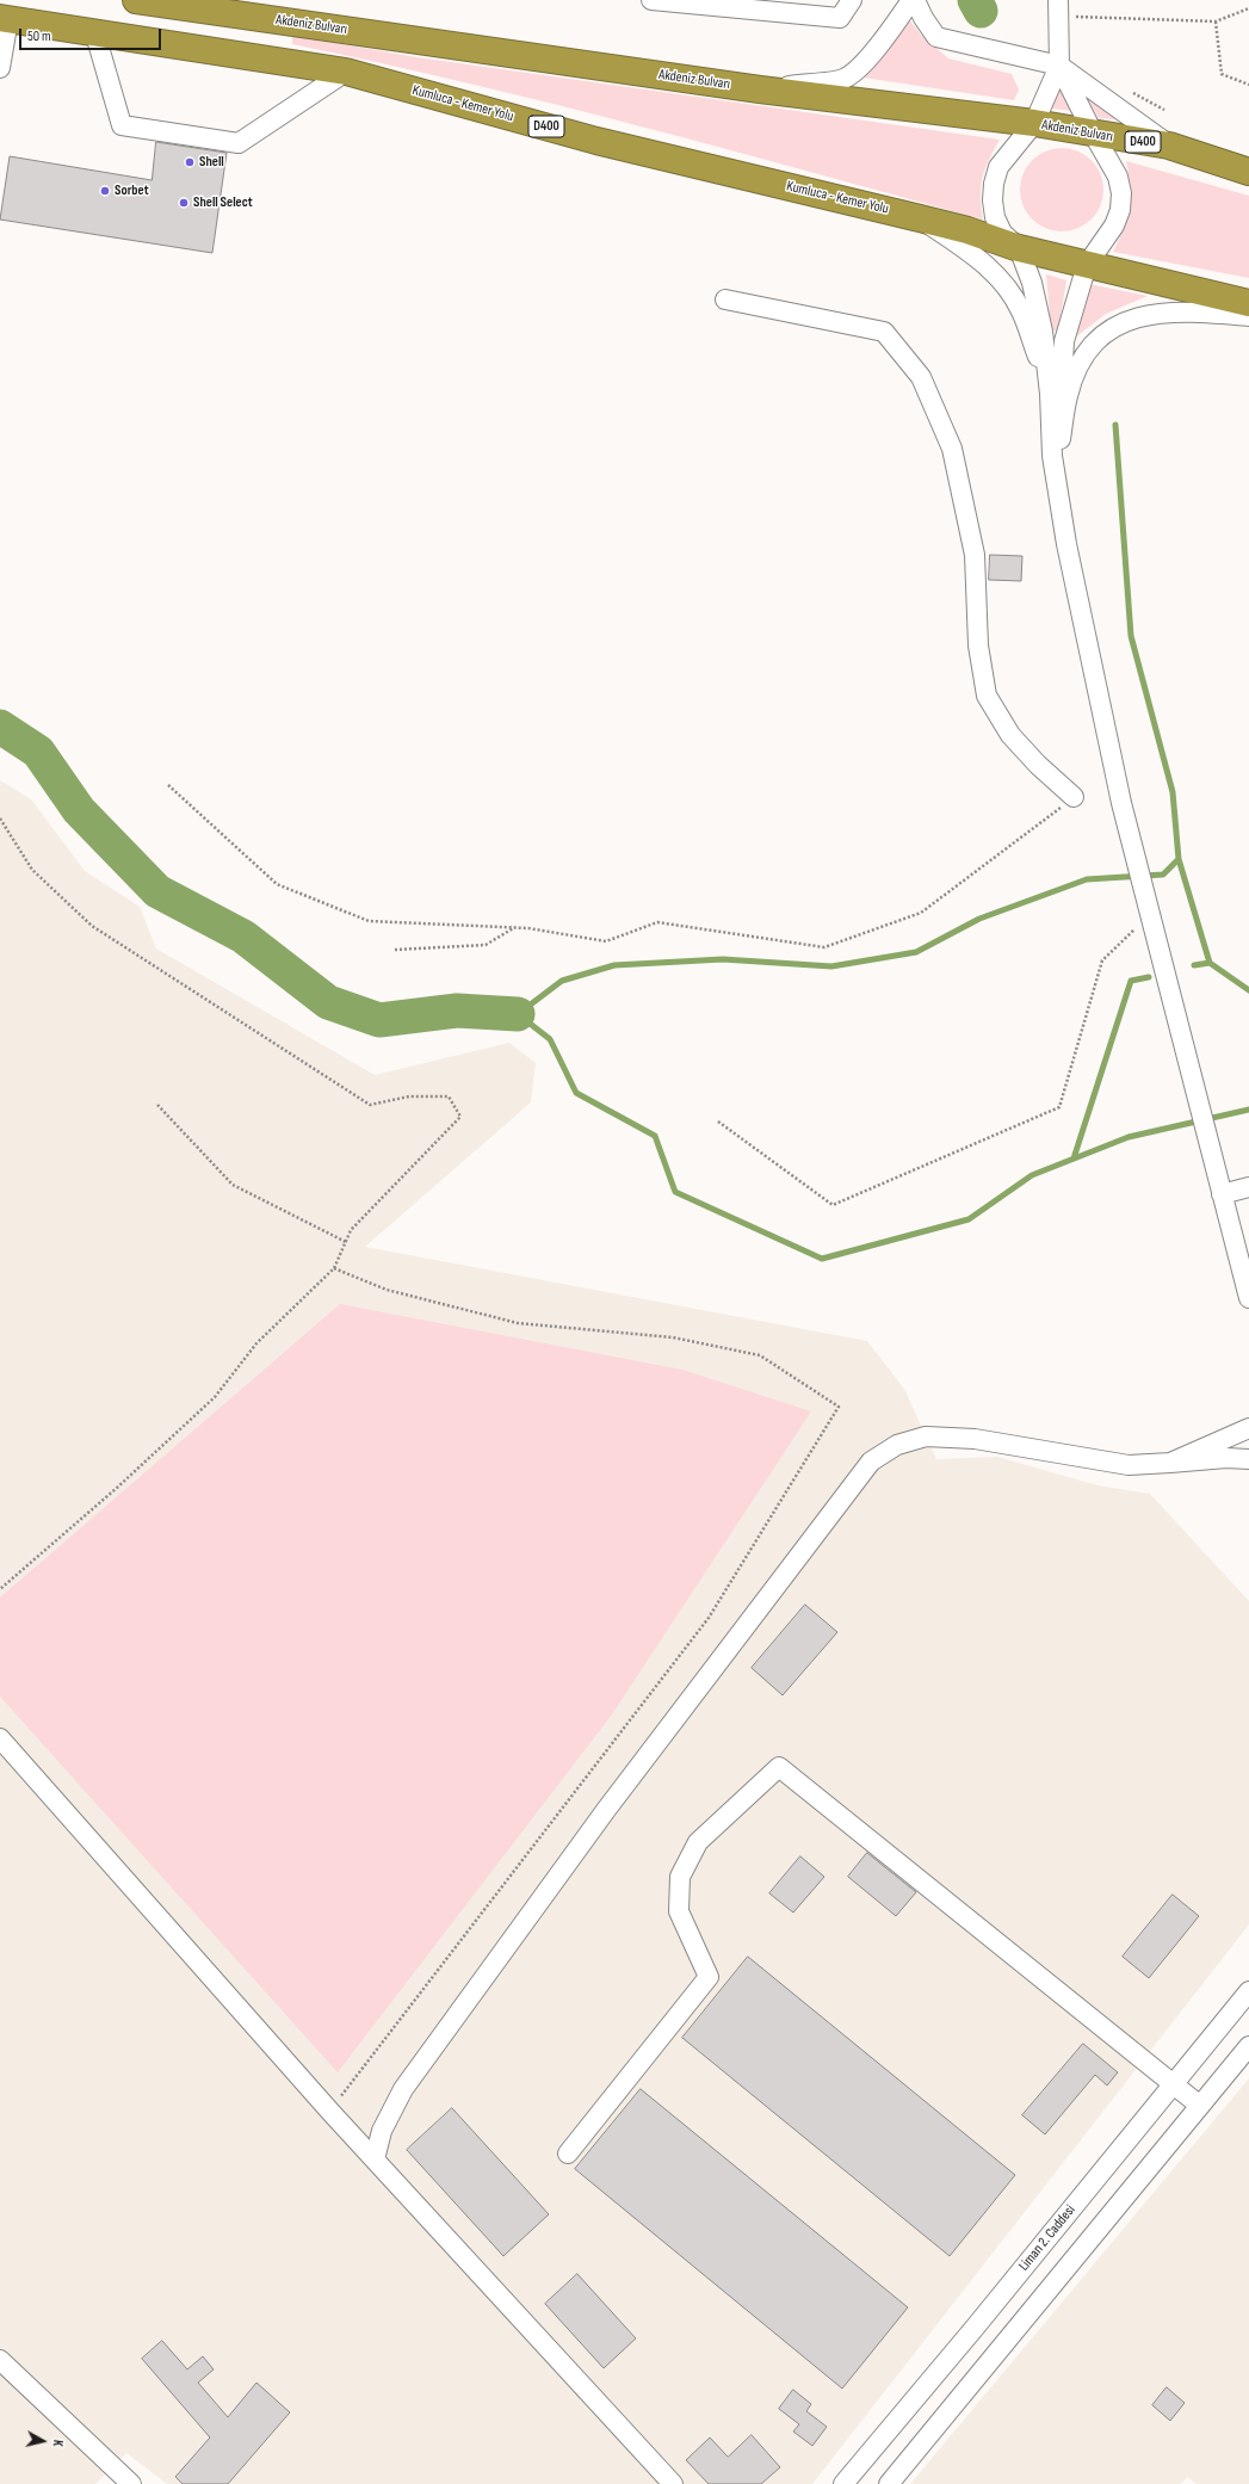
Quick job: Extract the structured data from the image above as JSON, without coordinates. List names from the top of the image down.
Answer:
{
  "streets": {
    "highway": ["Akdeniz Bulvarı", "Kumluca - Kemer Yolu", "D400"],
    "street": ["Liman 2. Caddesi"]
  },
  "crossings": [
    ["Akdeniz Bulvarı", "Kumluca - Kemer Yolu"],
    ["Akdeniz Bulvarı", "D400"],
    ["Kumluca - Kemer Yolu", "D400"]
  ],
  "places": ["Shell", "Sorbet", "Shell Select"],
  "scale_bar": "50 m",
  "north": "right"
}
